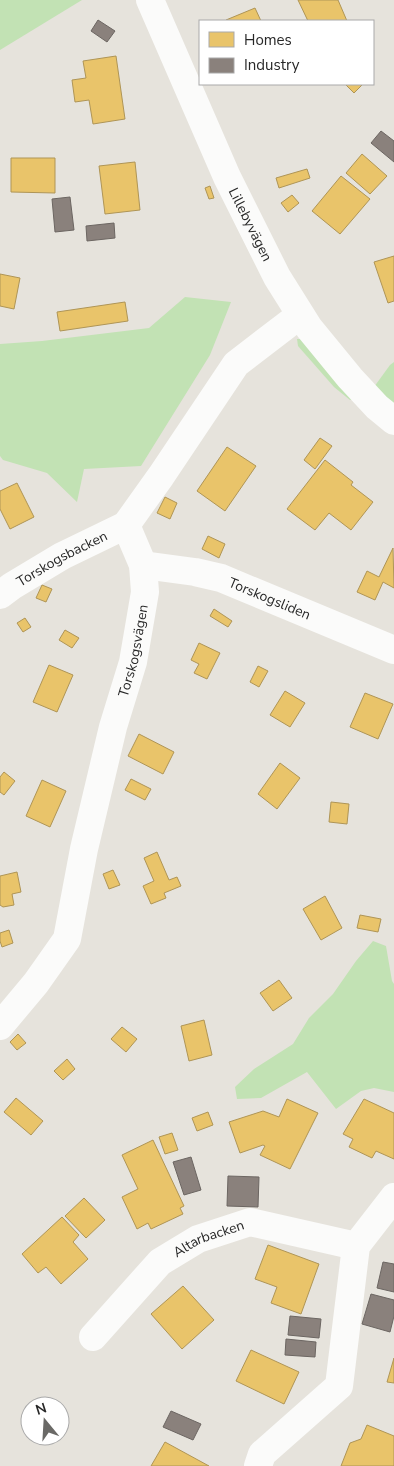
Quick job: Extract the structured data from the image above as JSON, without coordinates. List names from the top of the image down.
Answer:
{
  "streets": {
    "street": [
      "Lillebyvägen",
      "Torskogsbacken",
      "Torskogsliden",
      "Torskogsvägen",
      "Altarbacken"
    ]
  },
  "crossings": [
    ["Torskogsbacken", "Torskogsvägen"],
    ["Torskogsliden", "Torskogsvägen"]
  ],
  "legend": ["Homes", "Industry"],
  "north": "top"
}
